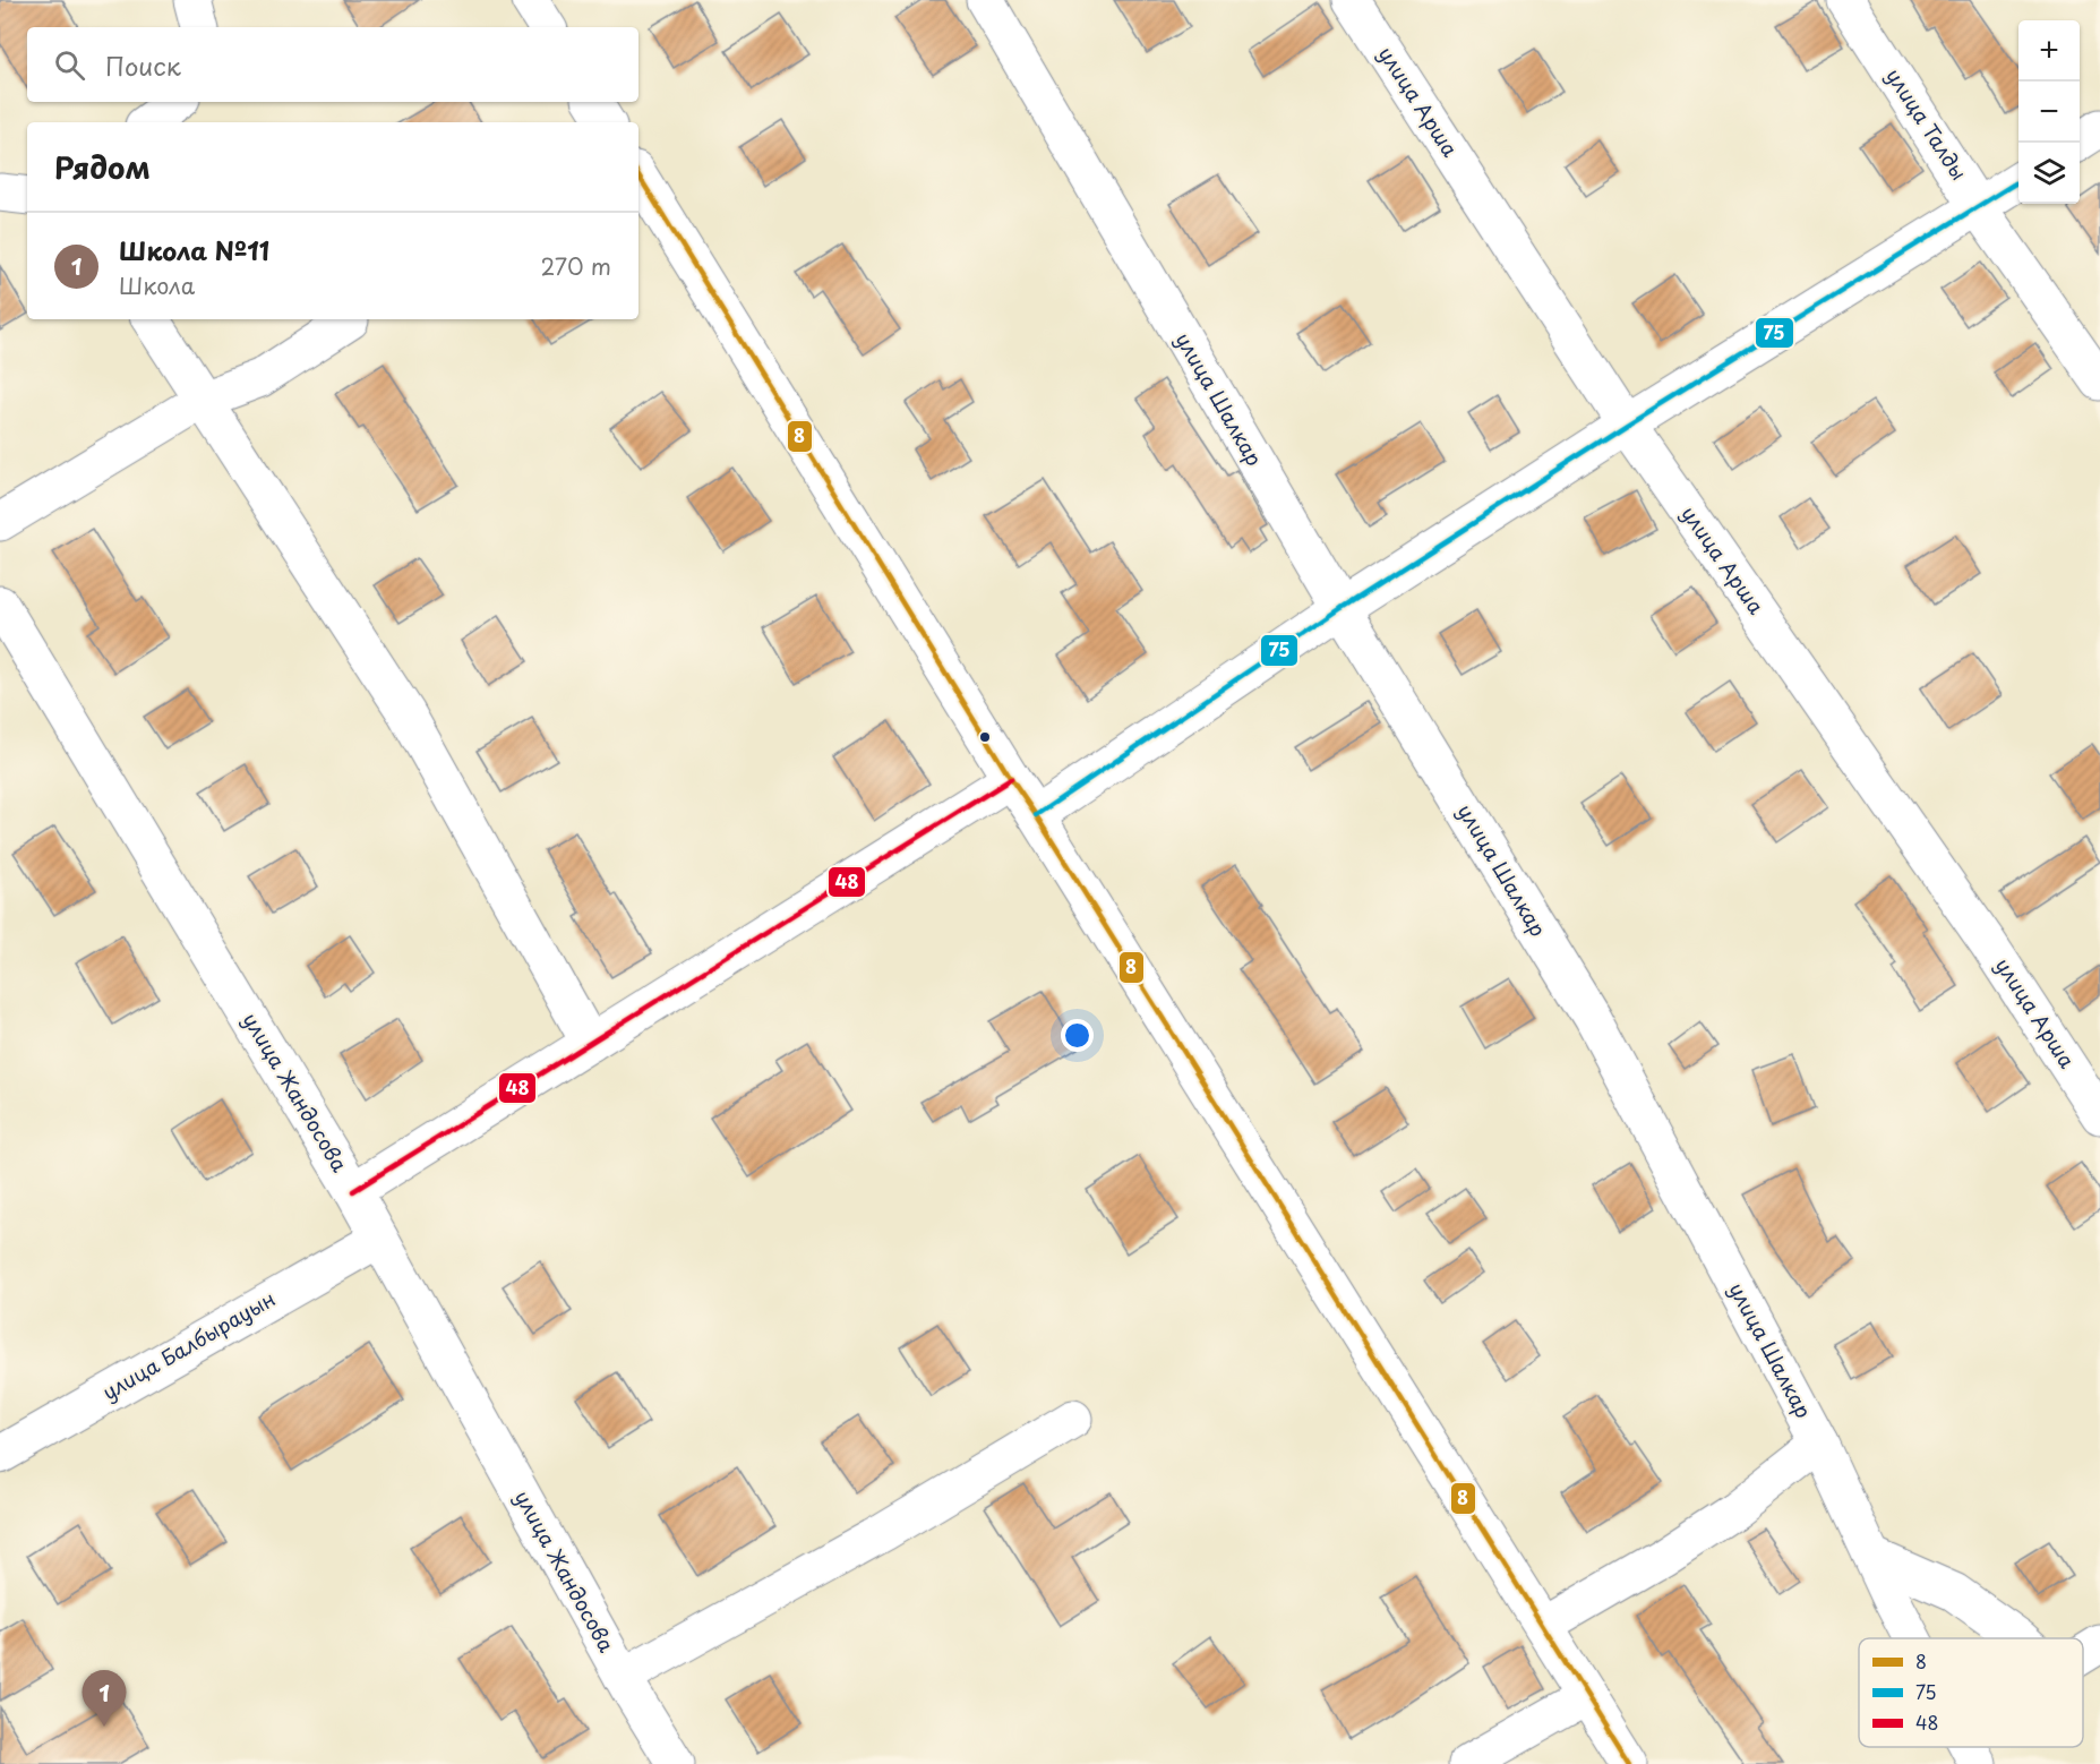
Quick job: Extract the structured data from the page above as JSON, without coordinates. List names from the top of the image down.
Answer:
{
  "streets": {
    "street": [
      "улица Арша",
      "улица Талды",
      "улица Шалкар",
      "улица Жандосова",
      "улица Балбырауын"
    ]
  },
  "crossings": [
    ["улица Жандосова", "улица Балбырауын"]
  ],
  "lines": ["transit line 8", "transit line 75", "transit line 48"],
  "legend": ["8", "75", "48"],
  "page": {
    "map_buttons": ["+", "−"],
    "search": "Поиск",
    "heading": "Рядом",
    "list": [
      {
        "mark": "1",
        "name": "Школа №11",
        "note": "Школа",
        "value": "270 m"
      }
    ],
    "pins": "1"
  }
}
